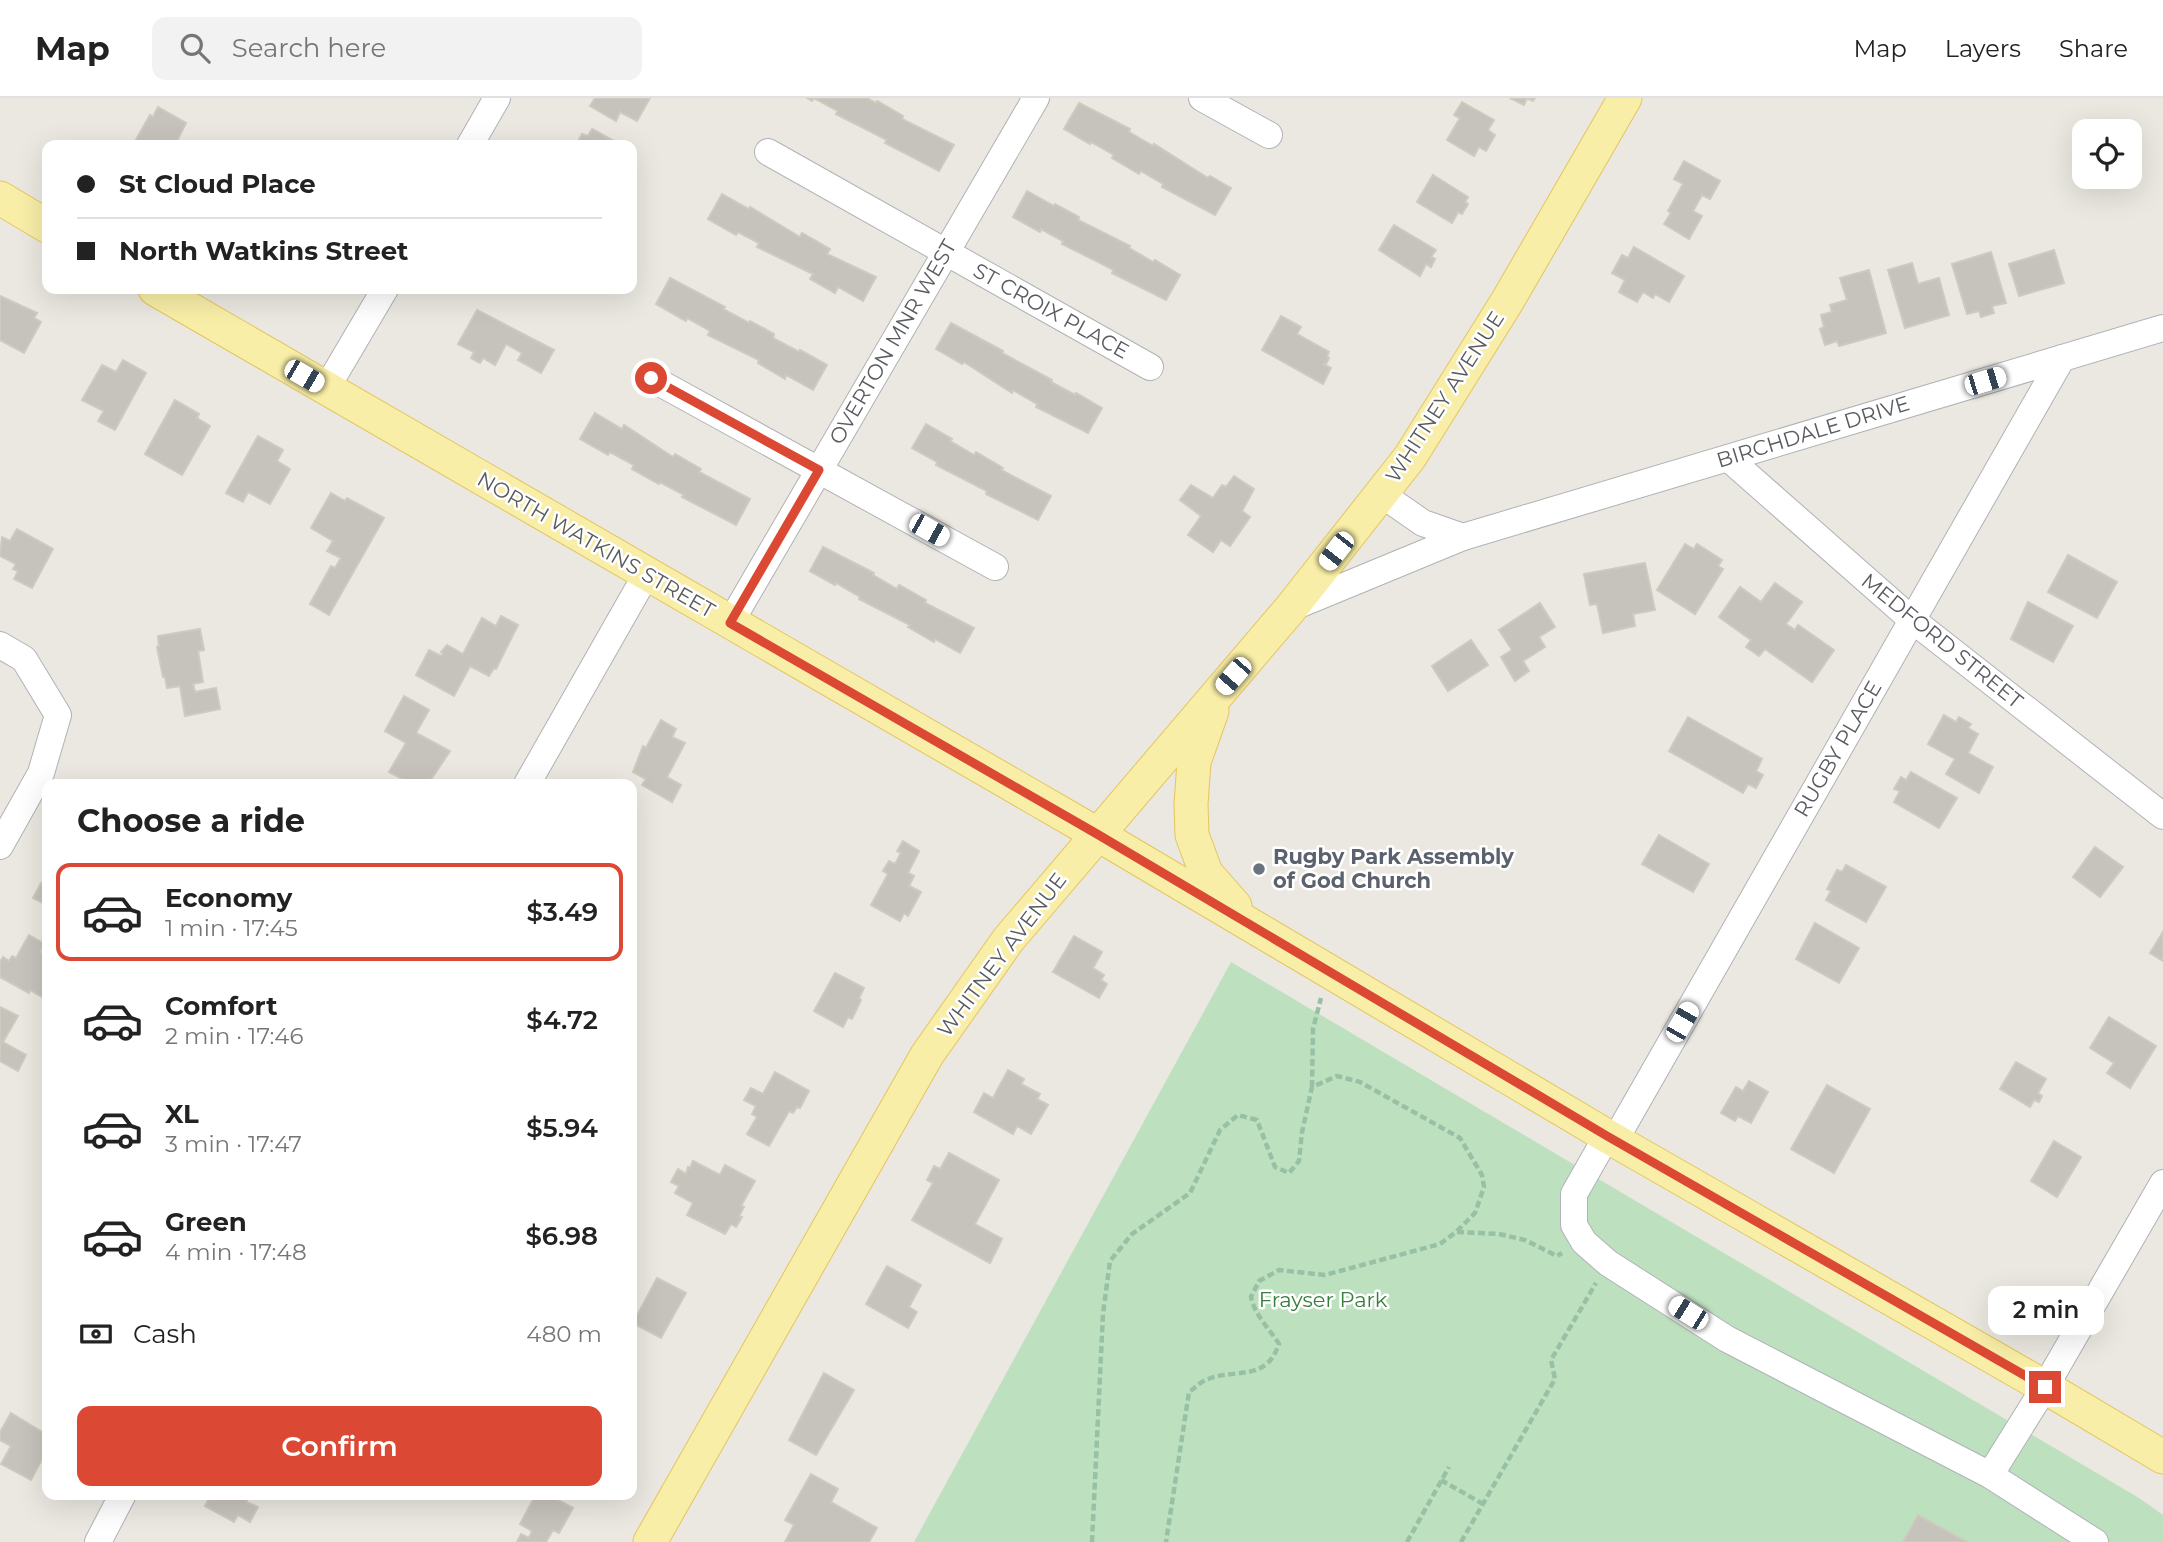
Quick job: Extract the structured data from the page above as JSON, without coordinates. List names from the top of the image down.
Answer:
{
  "streets": {
    "main road": ["WHITNEY AVENUE", "NORTH WATKINS STREET"],
    "street": [
      "ST CROIX PLACE",
      "OVERTON MNR WEST",
      "BIRCHDALE DRIVE",
      "MEDFORD STREET",
      "RUGBY PLACE"
    ]
  },
  "crossings": [
    ["ST CROIX PLACE", "OVERTON MNR WEST"],
    ["OVERTON MNR WEST", "NORTH WATKINS STREET"],
    ["WHITNEY AVENUE", "BIRCHDALE DRIVE"],
    ["WHITNEY AVENUE", "NORTH WATKINS STREET"],
    ["BIRCHDALE DRIVE", "MEDFORD STREET"],
    ["BIRCHDALE DRIVE", "RUGBY PLACE"],
    ["NORTH WATKINS STREET", "RUGBY PLACE"],
    ["MEDFORD STREET", "RUGBY PLACE"]
  ],
  "parks": ["Frayser Park"],
  "places": ["Rugby Park Assembly of God Church"],
  "page": {
    "header": "Map",
    "search": "Search here",
    "nav": ["Map", "Layers", "Share"],
    "banner": ["St Cloud Place", "North Watkins Street"],
    "heading": "Choose a ride",
    "list": [
      {
        "name": "Economy",
        "note": "1 min · 17:45",
        "value": "$3.49"
      },
      {
        "name": "Comfort",
        "note": "2 min · 17:46",
        "value": "$4.72"
      },
      {
        "name": "XL",
        "note": "3 min · 17:47",
        "value": "$5.94"
      },
      {
        "name": "Green",
        "note": "4 min · 17:48",
        "value": "$6.98"
      }
    ],
    "bubble": "2 min",
    "pay": ["Cash", "480 m"],
    "buttons": "Confirm"
  }
}
